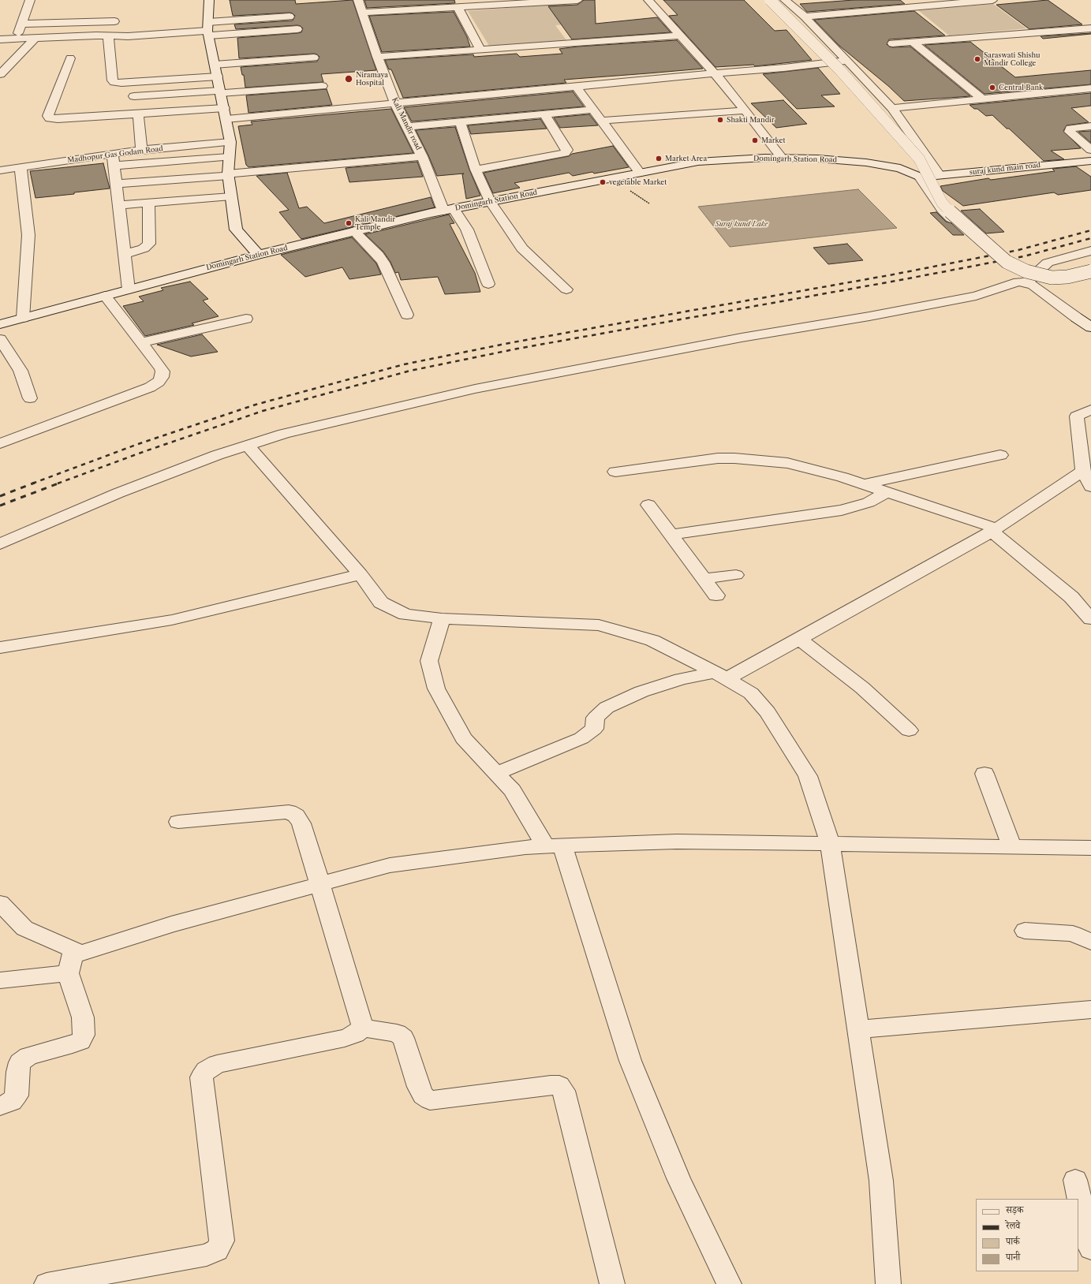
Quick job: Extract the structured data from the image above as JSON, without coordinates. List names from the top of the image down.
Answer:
{
  "streets": {
    "street": [
      "Kali Mandir road",
      "Madhopur Gas Godam Road",
      "Domingarh Station Road",
      "suraj kund main road"
    ]
  },
  "crossings": [
    ["Kali Mandir road", "Domingarh Station Road"],
    ["Domingarh Station Road", "suraj kund main road"]
  ],
  "water": ["Suraj kund Lake"],
  "places": [
    "Saraswati Shishu Mandir College",
    "Niramaya Hospital",
    "Central Bank",
    "Shakti Mandir",
    "Market",
    "Market Area",
    "vegetable Market",
    "Kali Mandir Temple"
  ],
  "legend": [
    "सड़क",
    "रेलवे",
    "पार्क",
    "पानी"
  ]
}
